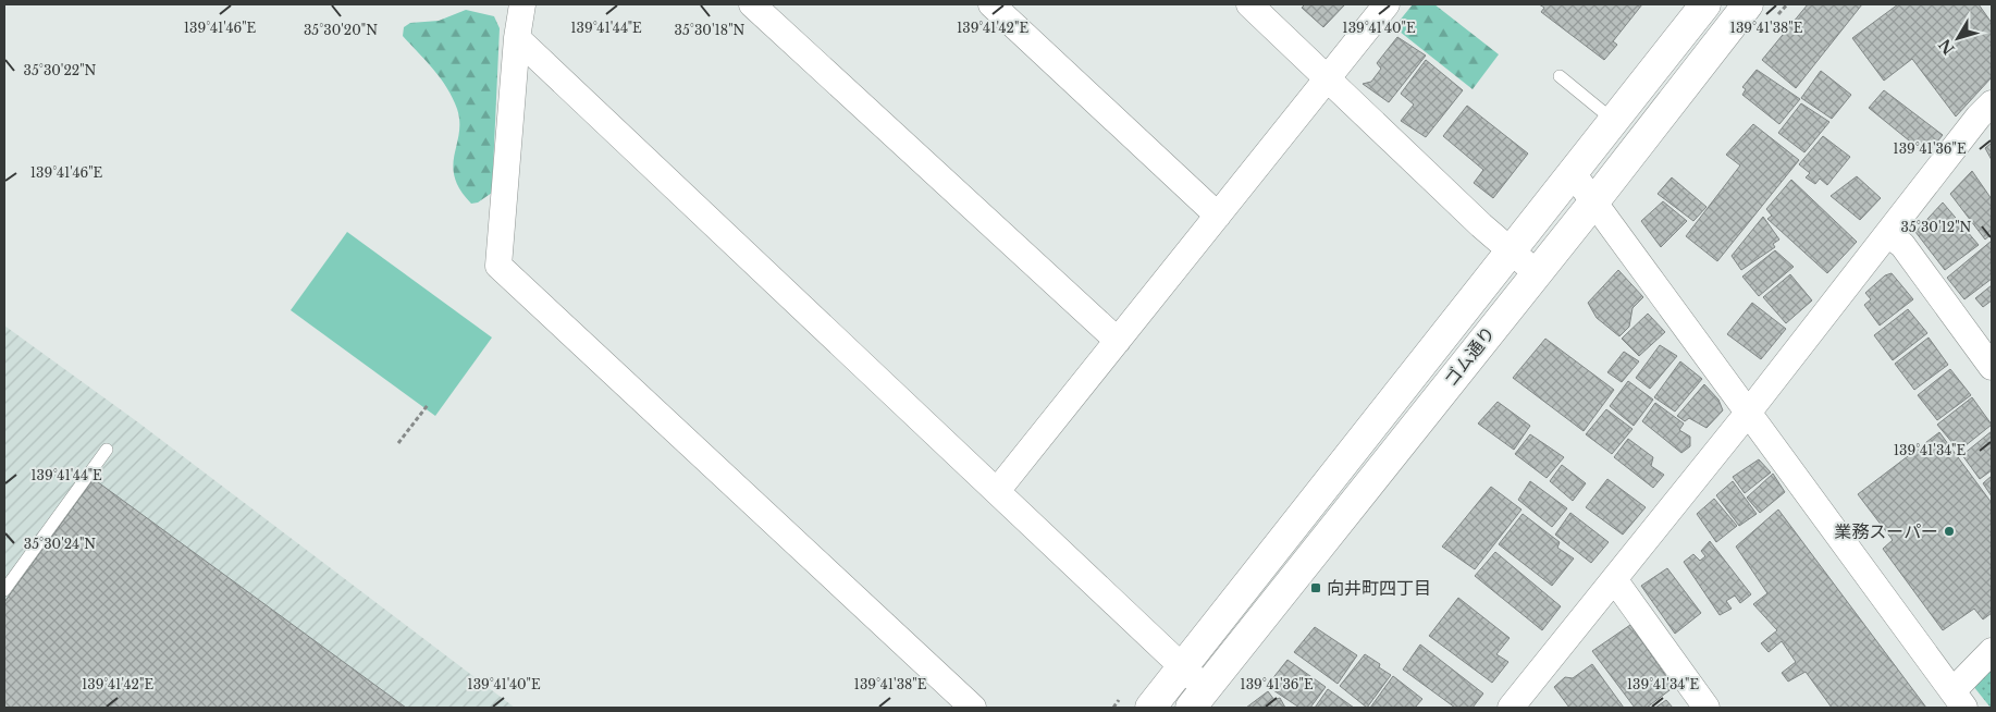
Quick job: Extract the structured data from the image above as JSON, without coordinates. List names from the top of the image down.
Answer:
{
  "streets": {
    "street": ["ゴム通り"]
  },
  "places": {
    "other": ["業務スーパー"],
    "transit": ["向井町四丁目"]
  },
  "north": "bottom left",
  "coordinates": [
    "139°41'44\"E",
    "139°41'42\"E",
    "139°41'40\"E",
    "139°41'46\"E",
    "139°41'38\"E",
    "35°30'20\"N",
    "35°30'18\"N",
    "35°30'22\"N",
    "139°41'36\"E",
    "35°30'12\"N",
    "139°41'34\"E",
    "35°30'24\"N"
  ]
}
